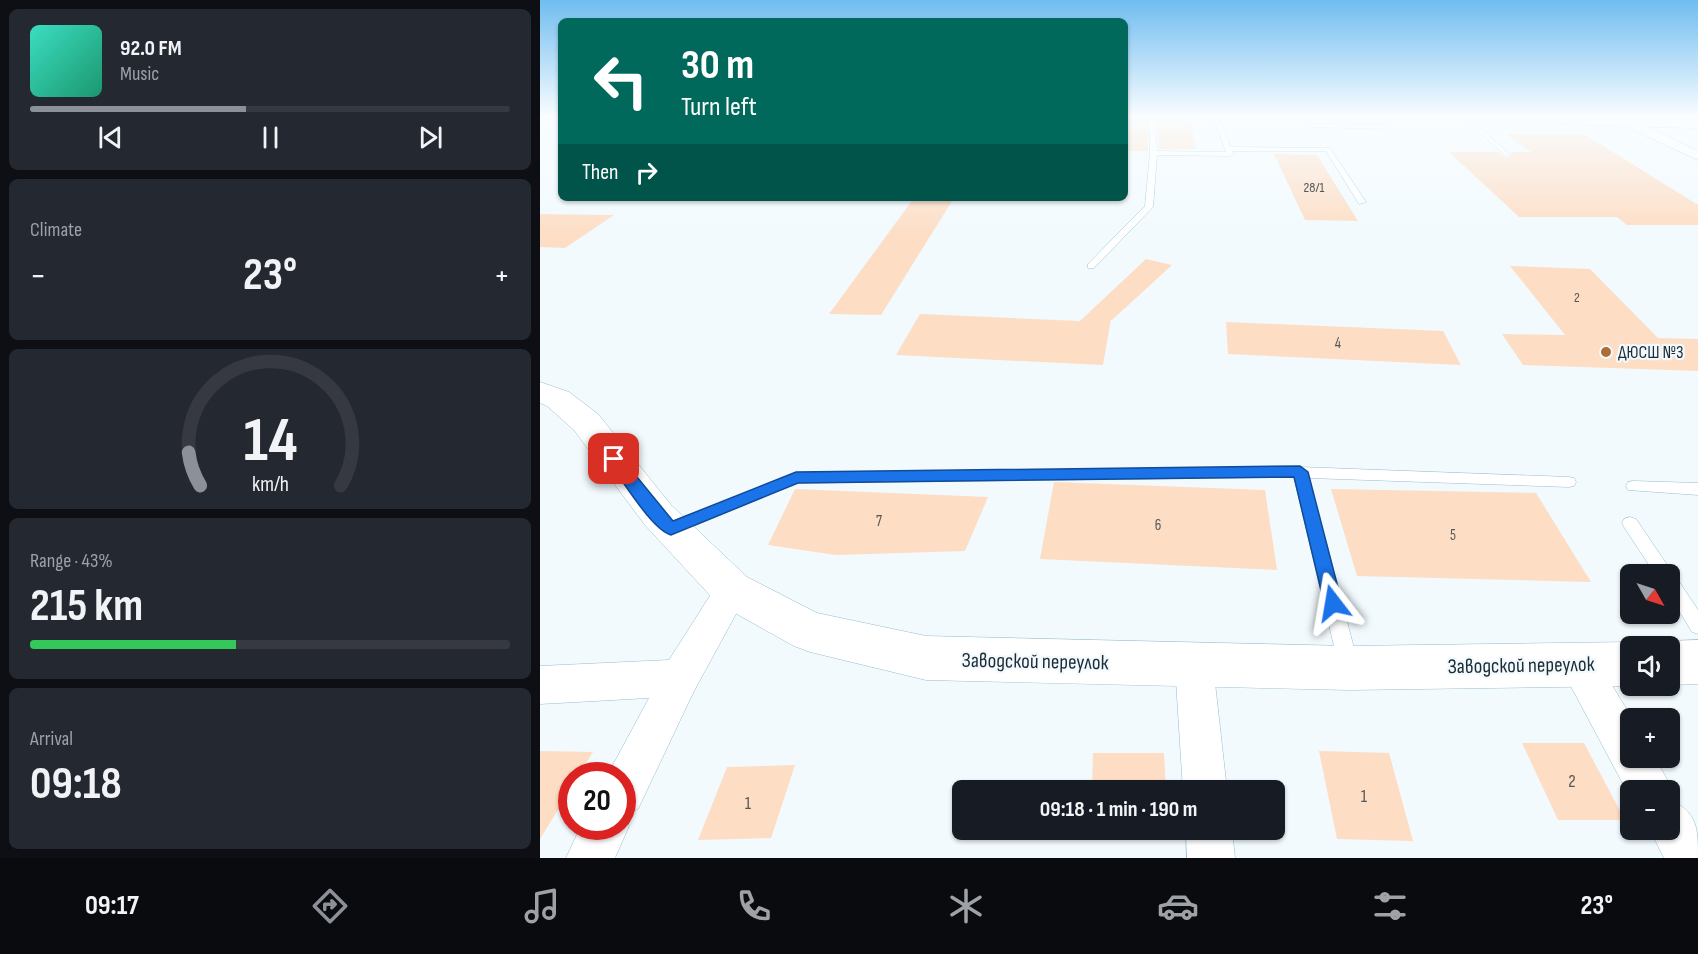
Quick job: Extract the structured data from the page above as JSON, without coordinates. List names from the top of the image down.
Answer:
{
  "streets": {
    "main road": ["Заводской переулок"]
  },
  "places": ["ДЮСШ №3"],
  "house_numbers": [
    "28/1",
    "2",
    "4",
    "7",
    "6",
    "5",
    "2",
    "1",
    "1"
  ],
  "north": "bottom right",
  "page": {
    "turn": ["30 m", "Turn left"],
    "song": ["92.0 FM", "Music"],
    "then": "Then",
    "tile": [
      "Climate",
      ["Range · 43%", "215 km"],
      ["Arrival", "09:18"]
    ],
    "heat": ["−", "23°", "+"],
    "map_buttons": ["+", "−"],
    "limit": "20",
    "trip": "09:18 · 1 min · 190 m",
    "tabs": ["09:17", "23°"],
    "gauge": ["14", "km/h"]
  }
}
